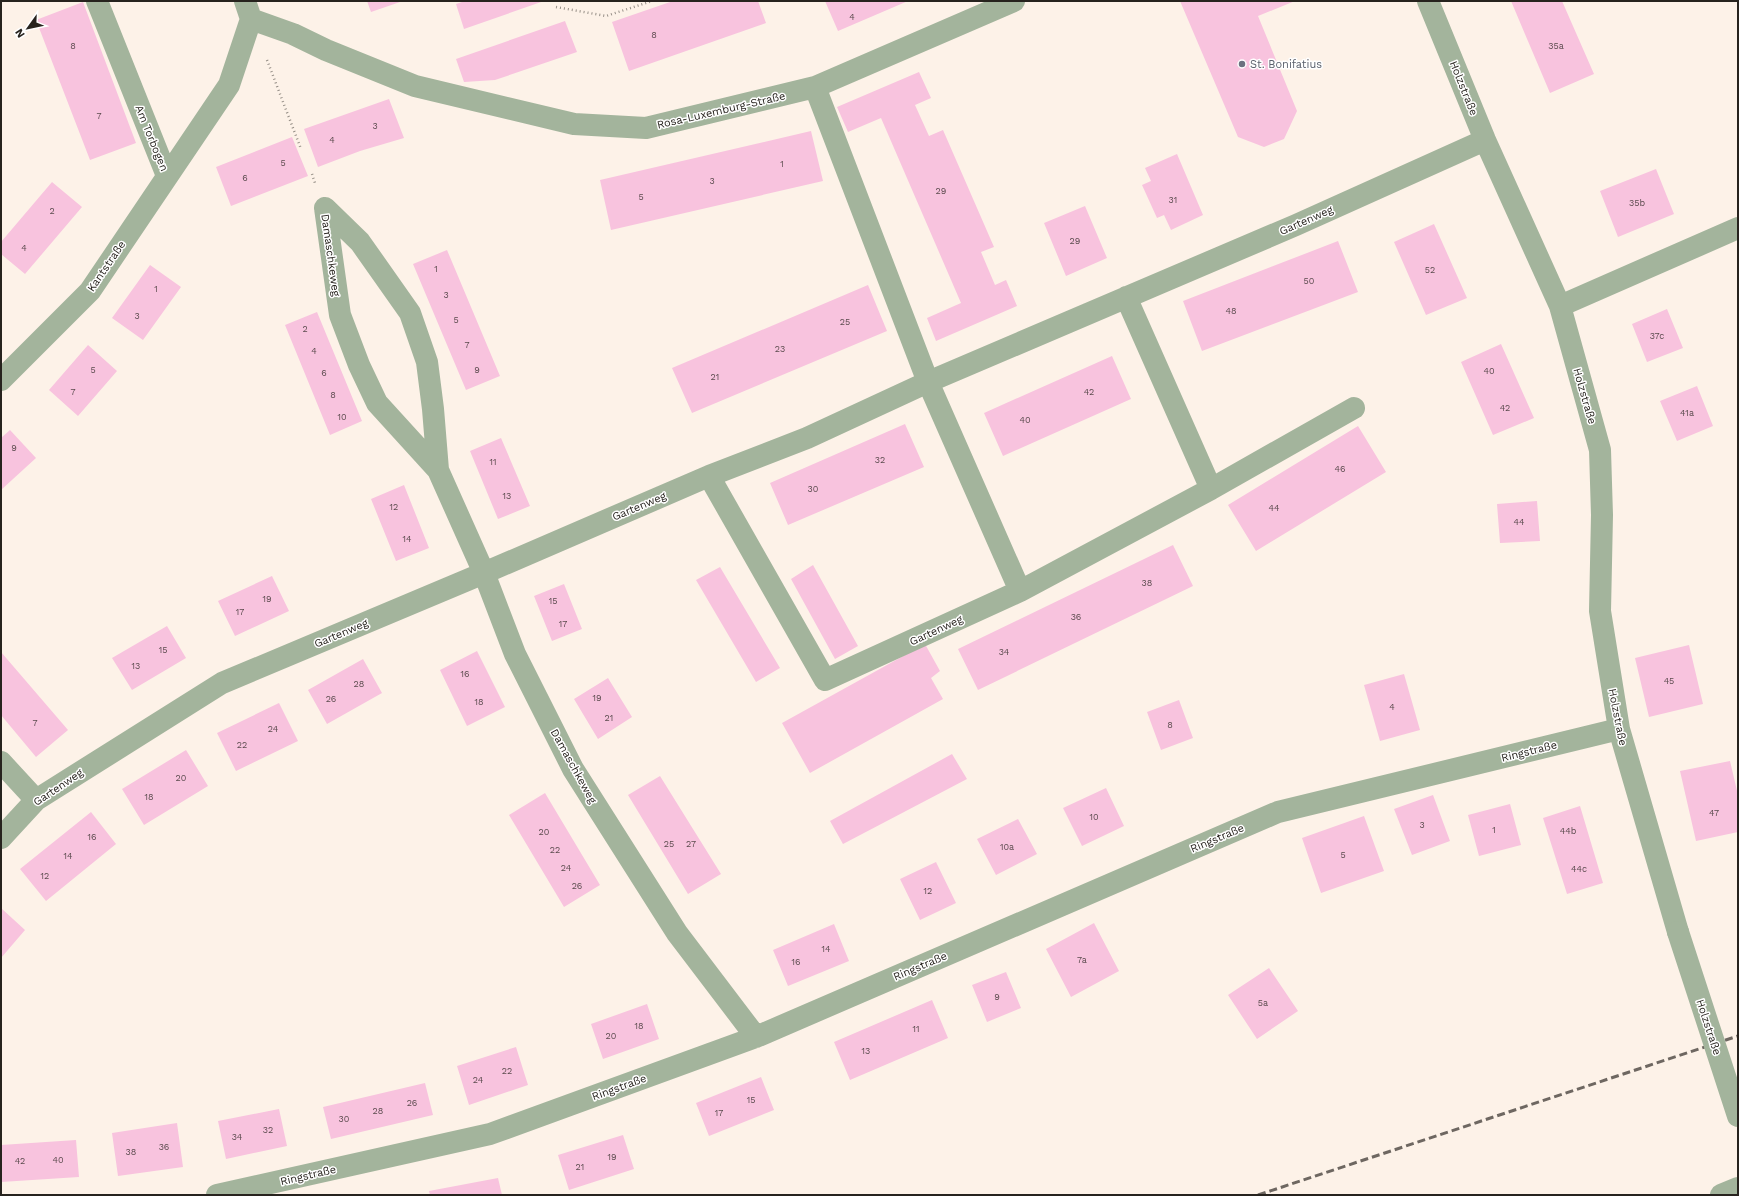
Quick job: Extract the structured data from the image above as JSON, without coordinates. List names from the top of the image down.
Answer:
{
  "streets": {
    "street": [
      "Holzstraße",
      "Rosa-Luxemburg-Straße",
      "Am Torbogen",
      "Gartenweg",
      "Damaschkeweg",
      "Kantstraße",
      "Ringstraße"
    ]
  },
  "crossings": [
    ["Holzstraße", "Gartenweg"],
    ["Holzstraße", "Ringstraße"],
    ["Rosa-Luxemburg-Straße", "Am Torbogen"],
    ["Am Torbogen", "Kantstraße"],
    ["Gartenweg", "Damaschkeweg"],
    ["Damaschkeweg", "Ringstraße"]
  ],
  "places": ["St. Bonifatius"],
  "house_numbers": [
    "4",
    "8",
    "8",
    "35a",
    "7",
    "3",
    "4",
    "5",
    "1",
    "6",
    "3",
    "29",
    "5",
    "31",
    "35b",
    "2",
    "29",
    "4",
    "1",
    "52",
    "50",
    "1",
    "3",
    "48",
    "3",
    "5",
    "25",
    "2",
    "37c",
    "7",
    "23",
    "4",
    "5",
    "9",
    "40",
    "6",
    "21",
    "7",
    "42",
    "8",
    "42",
    "41a",
    "10",
    "40",
    "9",
    "32",
    "11",
    "46",
    "30",
    "13",
    "12",
    "44",
    "44",
    "14",
    "38",
    "19",
    "15",
    "17",
    "36",
    "17",
    "15",
    "34",
    "13",
    "16",
    "45",
    "28",
    "19",
    "26",
    "18",
    "4",
    "21",
    "7",
    "8",
    "24",
    "22",
    "20",
    "18",
    "47",
    "10",
    "3",
    "1",
    "44b",
    "20",
    "16",
    "25",
    "27",
    "10a",
    "22",
    "5",
    "14",
    "24",
    "44c",
    "12",
    "26",
    "12",
    "14",
    "7a",
    "16",
    "9",
    "5a",
    "18",
    "11",
    "20",
    "13",
    "22",
    "24",
    "15",
    "26",
    "28",
    "17",
    "30",
    "32",
    "34",
    "36",
    "38",
    "19",
    "40",
    "42",
    "21"
  ],
  "north": "bottom left"
}
